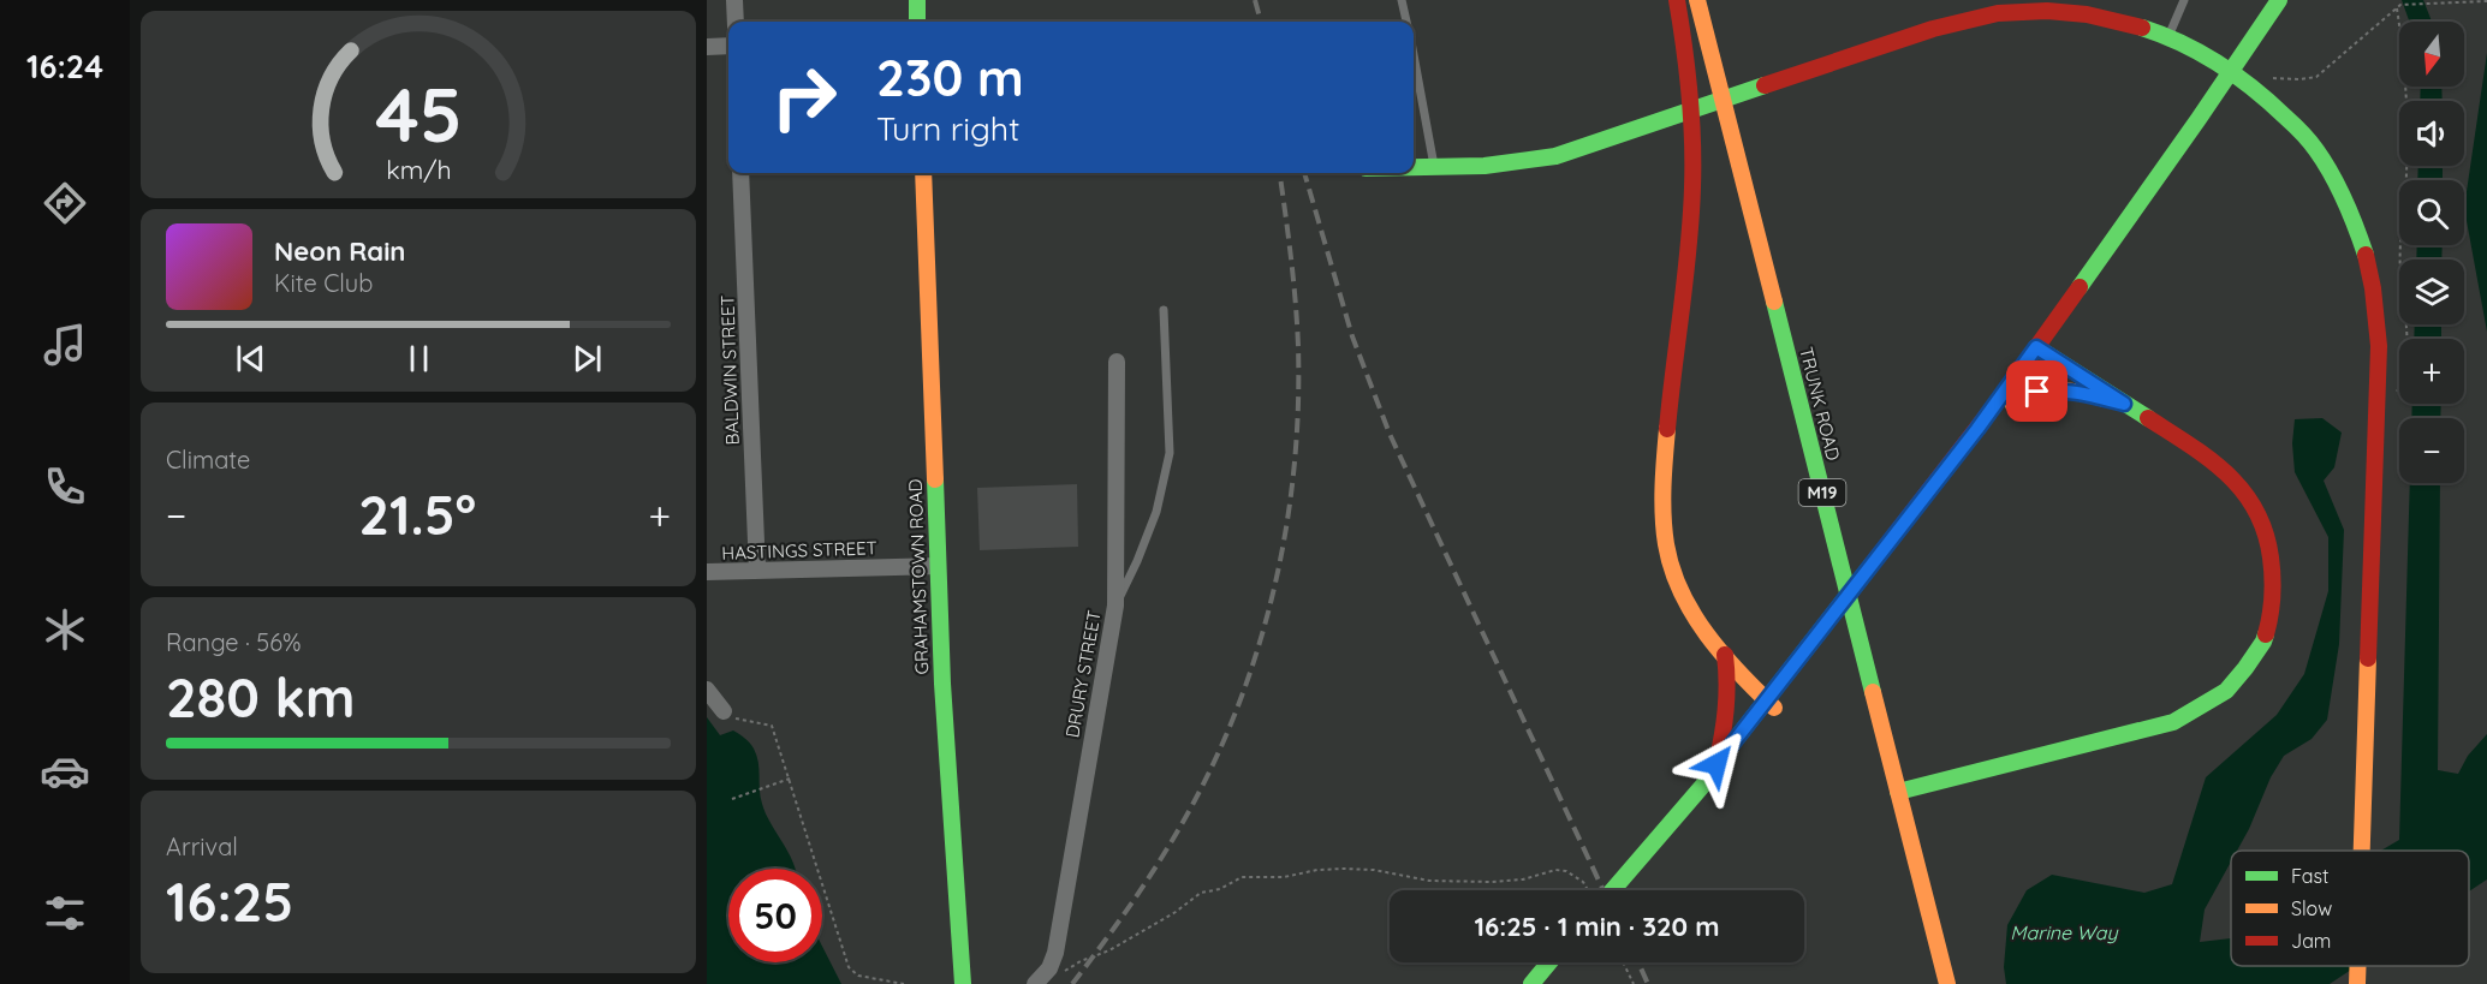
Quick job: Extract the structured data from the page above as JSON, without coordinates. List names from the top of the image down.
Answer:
{
  "streets": {
    "main road": ["TRUNK ROAD", "M19", "GRAHAMSTOWN ROAD"],
    "street": ["BALDWIN STREET", "HASTINGS STREET", "DRURY STREET"]
  },
  "crossings": [
    ["BALDWIN STREET", "HASTINGS STREET"],
    ["HASTINGS STREET", "GRAHAMSTOWN ROAD"]
  ],
  "water": ["Marine Way"],
  "legend": ["Fast", "Slow", "Jam"],
  "north": "bottom",
  "page": {
    "tabs": "16:24",
    "map_buttons": ["+", "−"],
    "turn": ["230 m", "Turn right"],
    "song": ["Neon Rain", "Kite Club"],
    "tile": [
      "Climate",
      ["Range · 56%", "280 km"],
      ["Arrival", "16:25"]
    ],
    "heat": ["−", "21.5°", "+"],
    "limit": "50",
    "trip": "16:25 · 1 min · 320 m",
    "gauge": ["45", "km/h"]
  }
}
